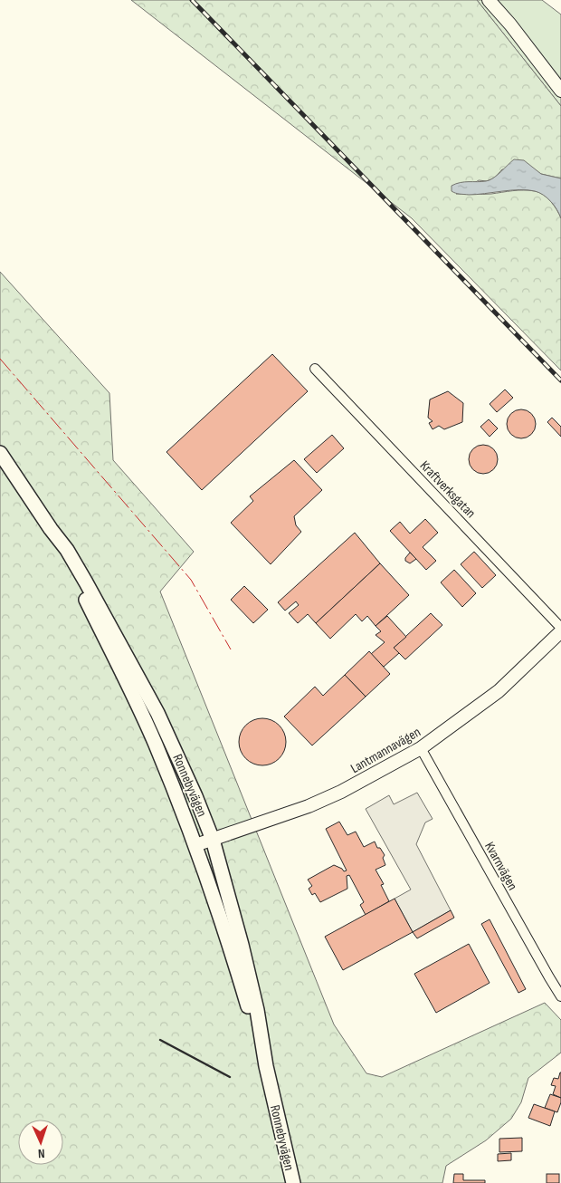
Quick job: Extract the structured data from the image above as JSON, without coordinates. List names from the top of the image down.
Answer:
{
  "streets": {
    "main road": ["Ronnebyvägen"],
    "street": ["Kraftverksgatan", "Lantmannavägen", "Kvarnvägen"]
  },
  "crossings": [
    ["Lantmannavägen", "Ronnebyvägen"],
    ["Lantmannavägen", "Kvarnvägen"]
  ],
  "north": "bottom"
}
